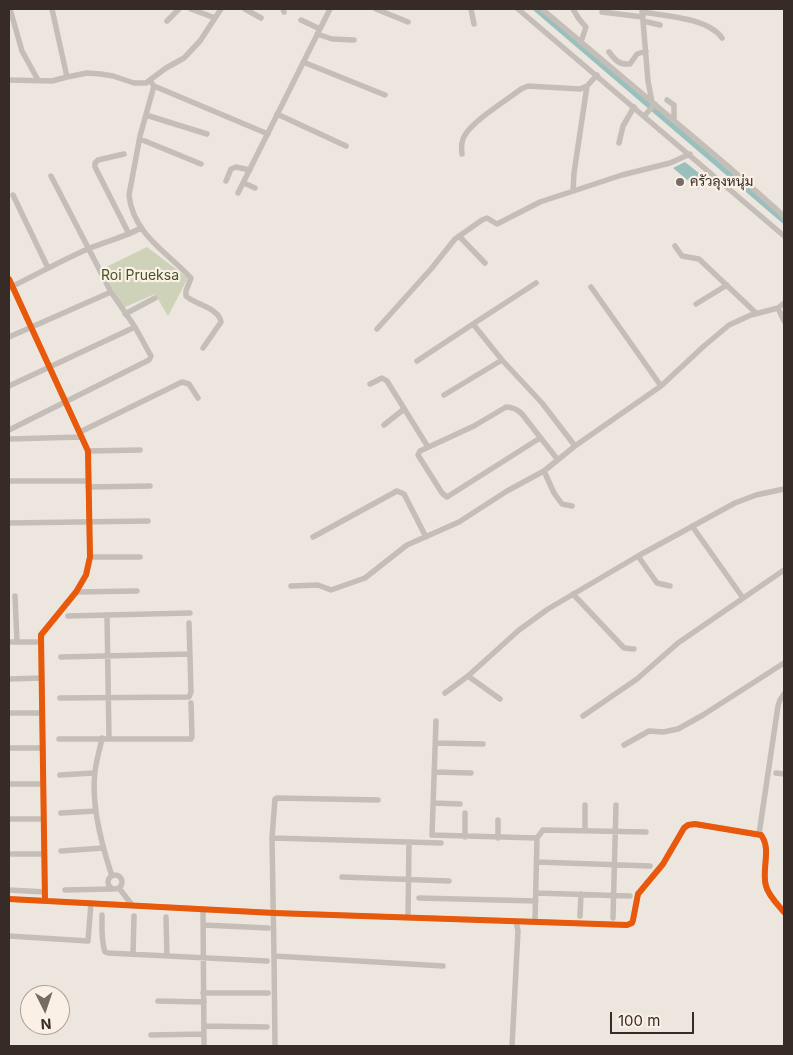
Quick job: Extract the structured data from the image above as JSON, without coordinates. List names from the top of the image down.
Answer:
{
  "parks": ["Roi Prueksa"],
  "places": ["ครัวลุงหนุ่ม"],
  "scale_bar": "100 m",
  "north": "bottom"
}
